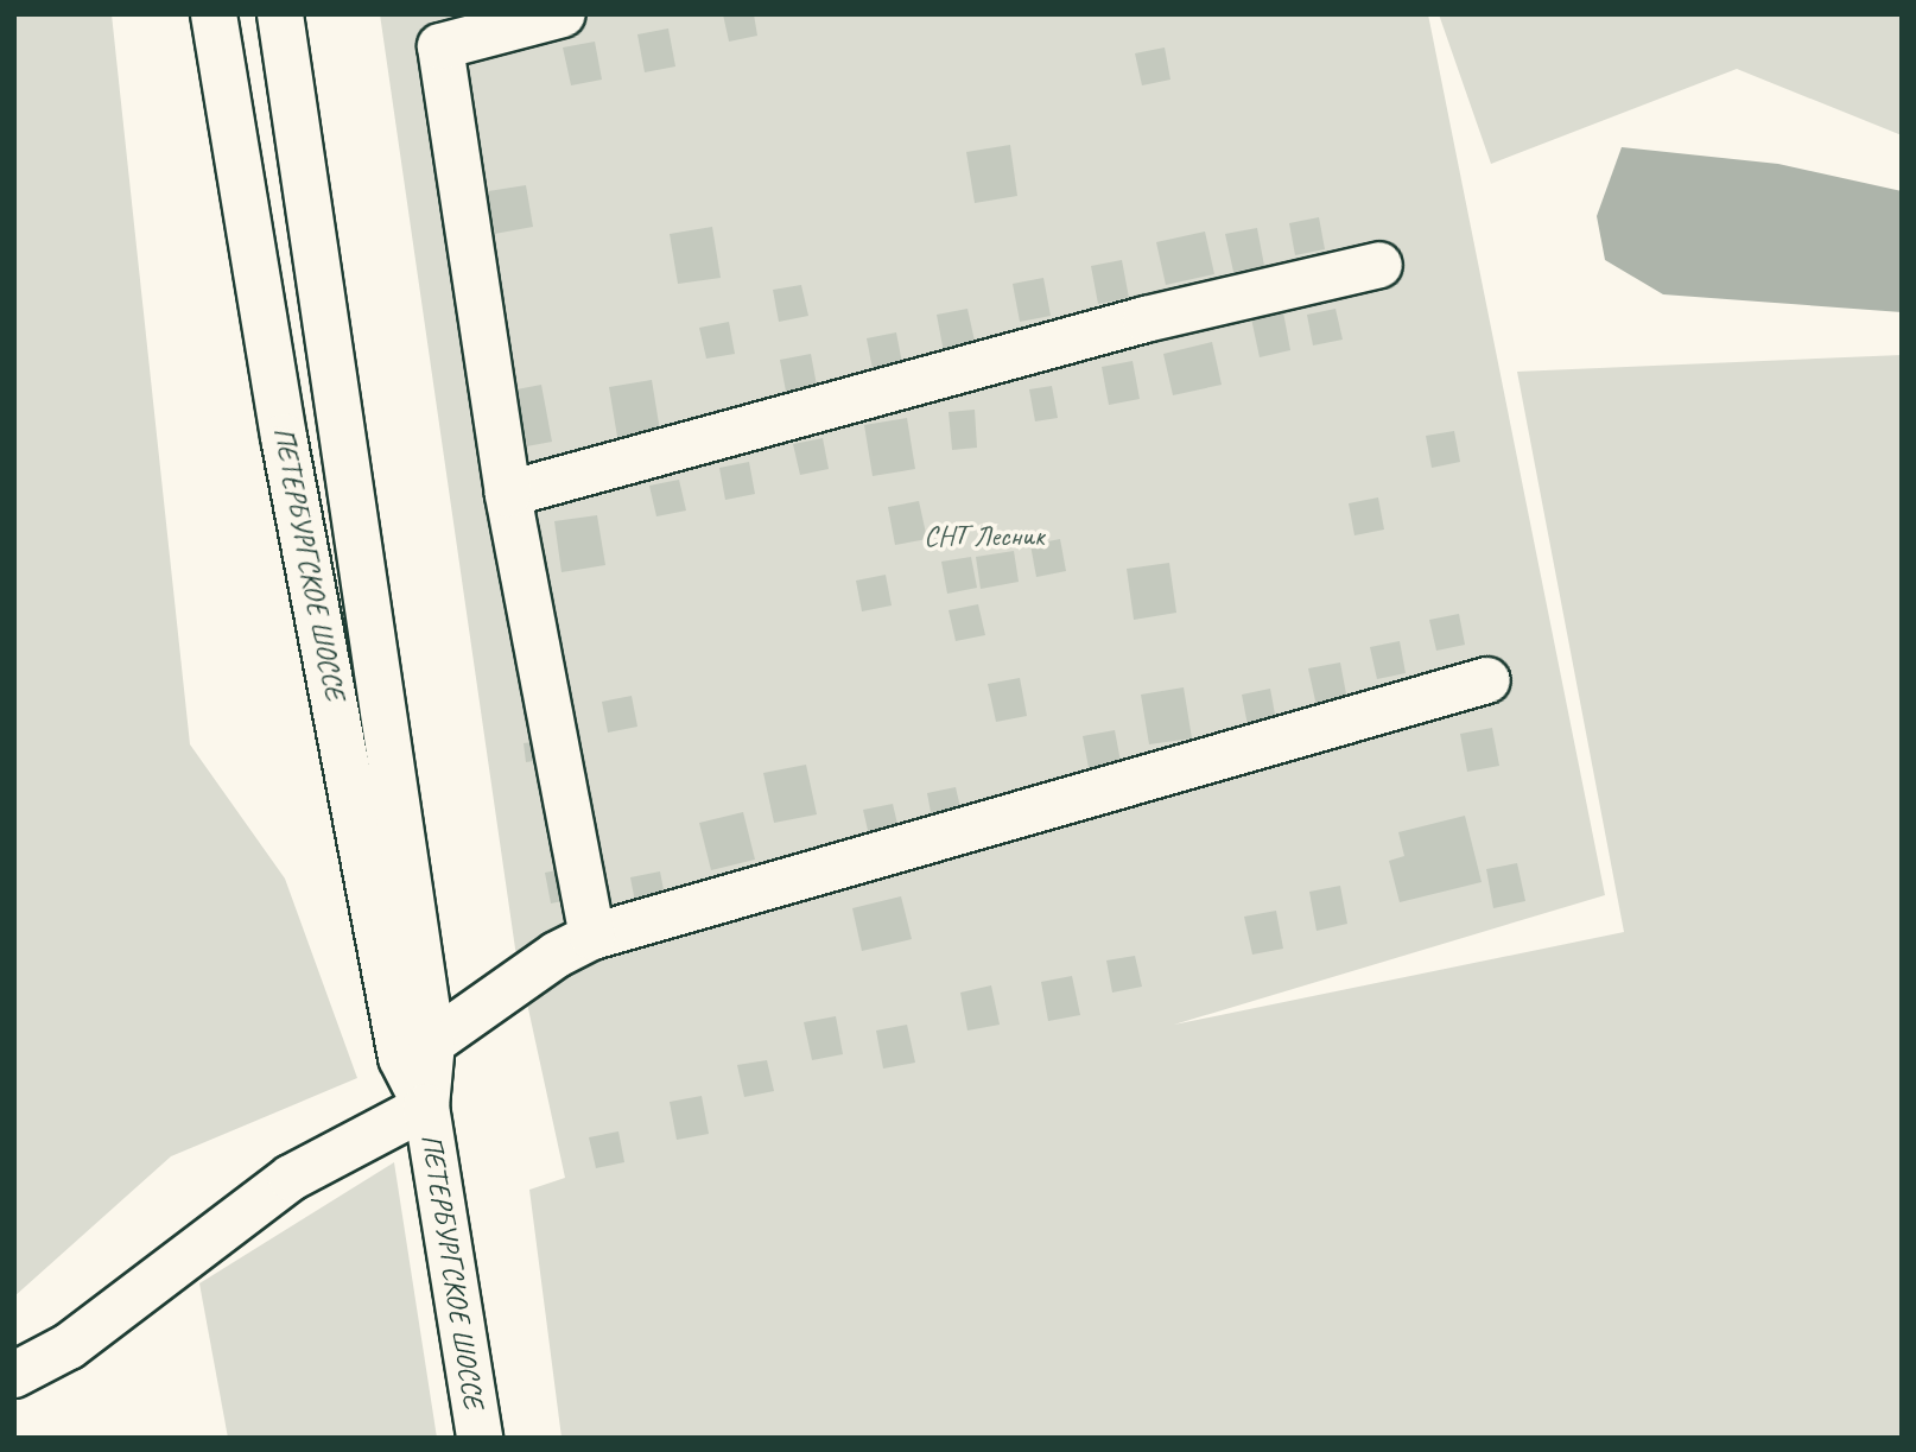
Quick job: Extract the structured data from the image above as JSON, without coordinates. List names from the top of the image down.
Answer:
{
  "streets": {
    "main road": ["ПЕТЕРБУРГСКОЕ ШОССЕ"]
  },
  "parks": ["СНТ Лесник"]
}
